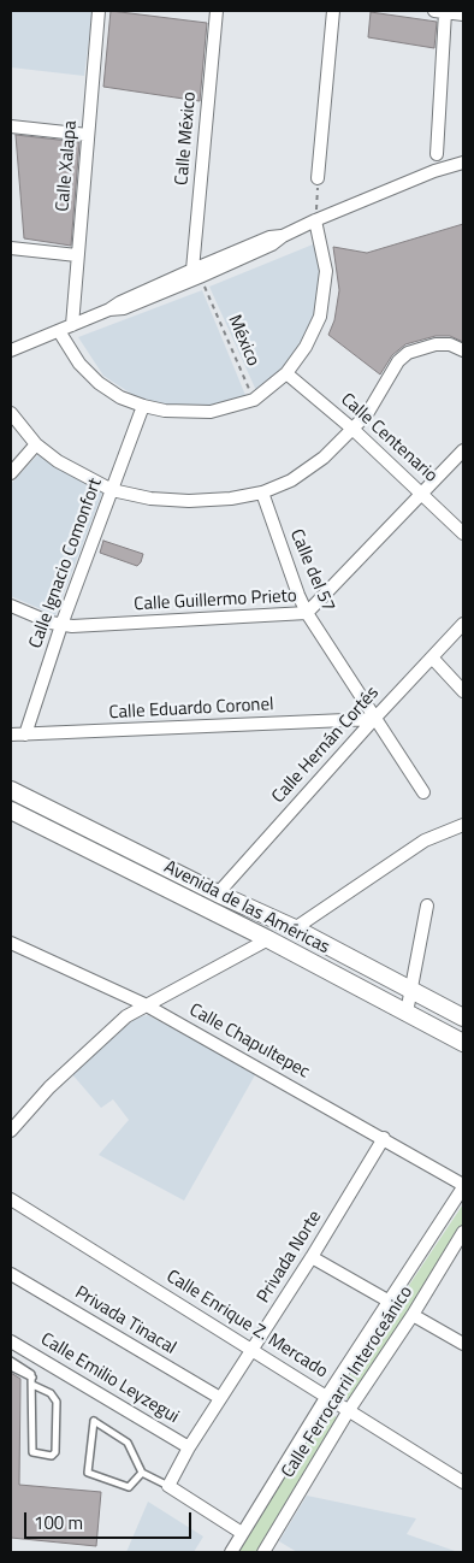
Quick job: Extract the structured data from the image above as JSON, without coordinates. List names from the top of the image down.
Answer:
{
  "streets": {
    "main road": ["Avenida de las Américas"],
    "street": [
      "Calle México",
      "Calle Xalapa",
      "Calle Centenario",
      "Calle Ignacio Comonfort",
      "Calle del 57",
      "Calle Guillermo Prieto",
      "Calle Eduardo Coronel",
      "Calle Hernán Cortés",
      "Calle Chapultepec",
      "Privada Norte",
      "Privada Tinacal",
      "Calle Enrique Z. Mercado",
      "Calle Emilio Leyzegui",
      "Calle Ferrocarril Interoceánico"
    ],
    "path": ["México"]
  },
  "crossings": [
    ["Calle Centenario", "Calle Guillermo Prieto"],
    ["Calle Ignacio Comonfort", "Calle Guillermo Prieto"],
    ["Calle Ignacio Comonfort", "Calle Eduardo Coronel"],
    ["Calle del 57", "Calle Guillermo Prieto"],
    ["Calle del 57", "Calle Eduardo Coronel"],
    ["Calle del 57", "Calle Hernán Cortés"],
    ["Calle Eduardo Coronel", "Calle Hernán Cortés"],
    ["Calle Hernán Cortés", "Avenida de las Américas"],
    ["Calle Chapultepec", "Privada Norte"],
    ["Calle Chapultepec", "Calle Ferrocarril Interoceánico"],
    ["Privada Norte", "Privada Tinacal"],
    ["Privada Norte", "Calle Enrique Z. Mercado"],
    ["Privada Norte", "Calle Emilio Leyzegui"],
    ["Calle Enrique Z. Mercado", "Calle Ferrocarril Interoceánico"]
  ],
  "scale_bar": "100 m"
}
